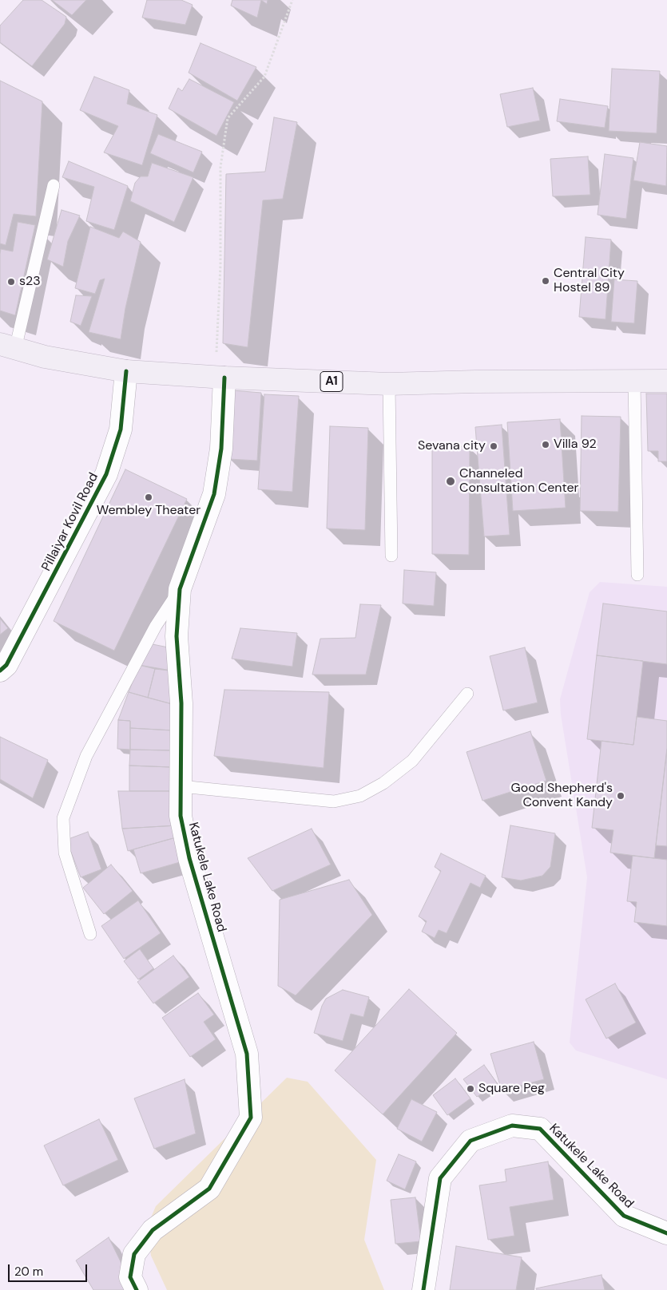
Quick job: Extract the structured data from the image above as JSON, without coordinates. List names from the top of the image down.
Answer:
{
  "streets": {
    "highway": ["A1"],
    "street": ["Pillaiyar Kovil Road", "Katukele Lake Road"]
  },
  "crossings": [
    ["A1", "Pillaiyar Kovil Road"],
    ["A1", "Katukele Lake Road"]
  ],
  "places": [
    "Central City Hostel 89",
    "s23",
    "Villa 92",
    "Sevana city",
    "Channeled Consultation Center",
    "Wembley Theater",
    "Good Shepherd's Convent Kandy",
    "Square Peg"
  ],
  "scale_bar": "20 m"
}
